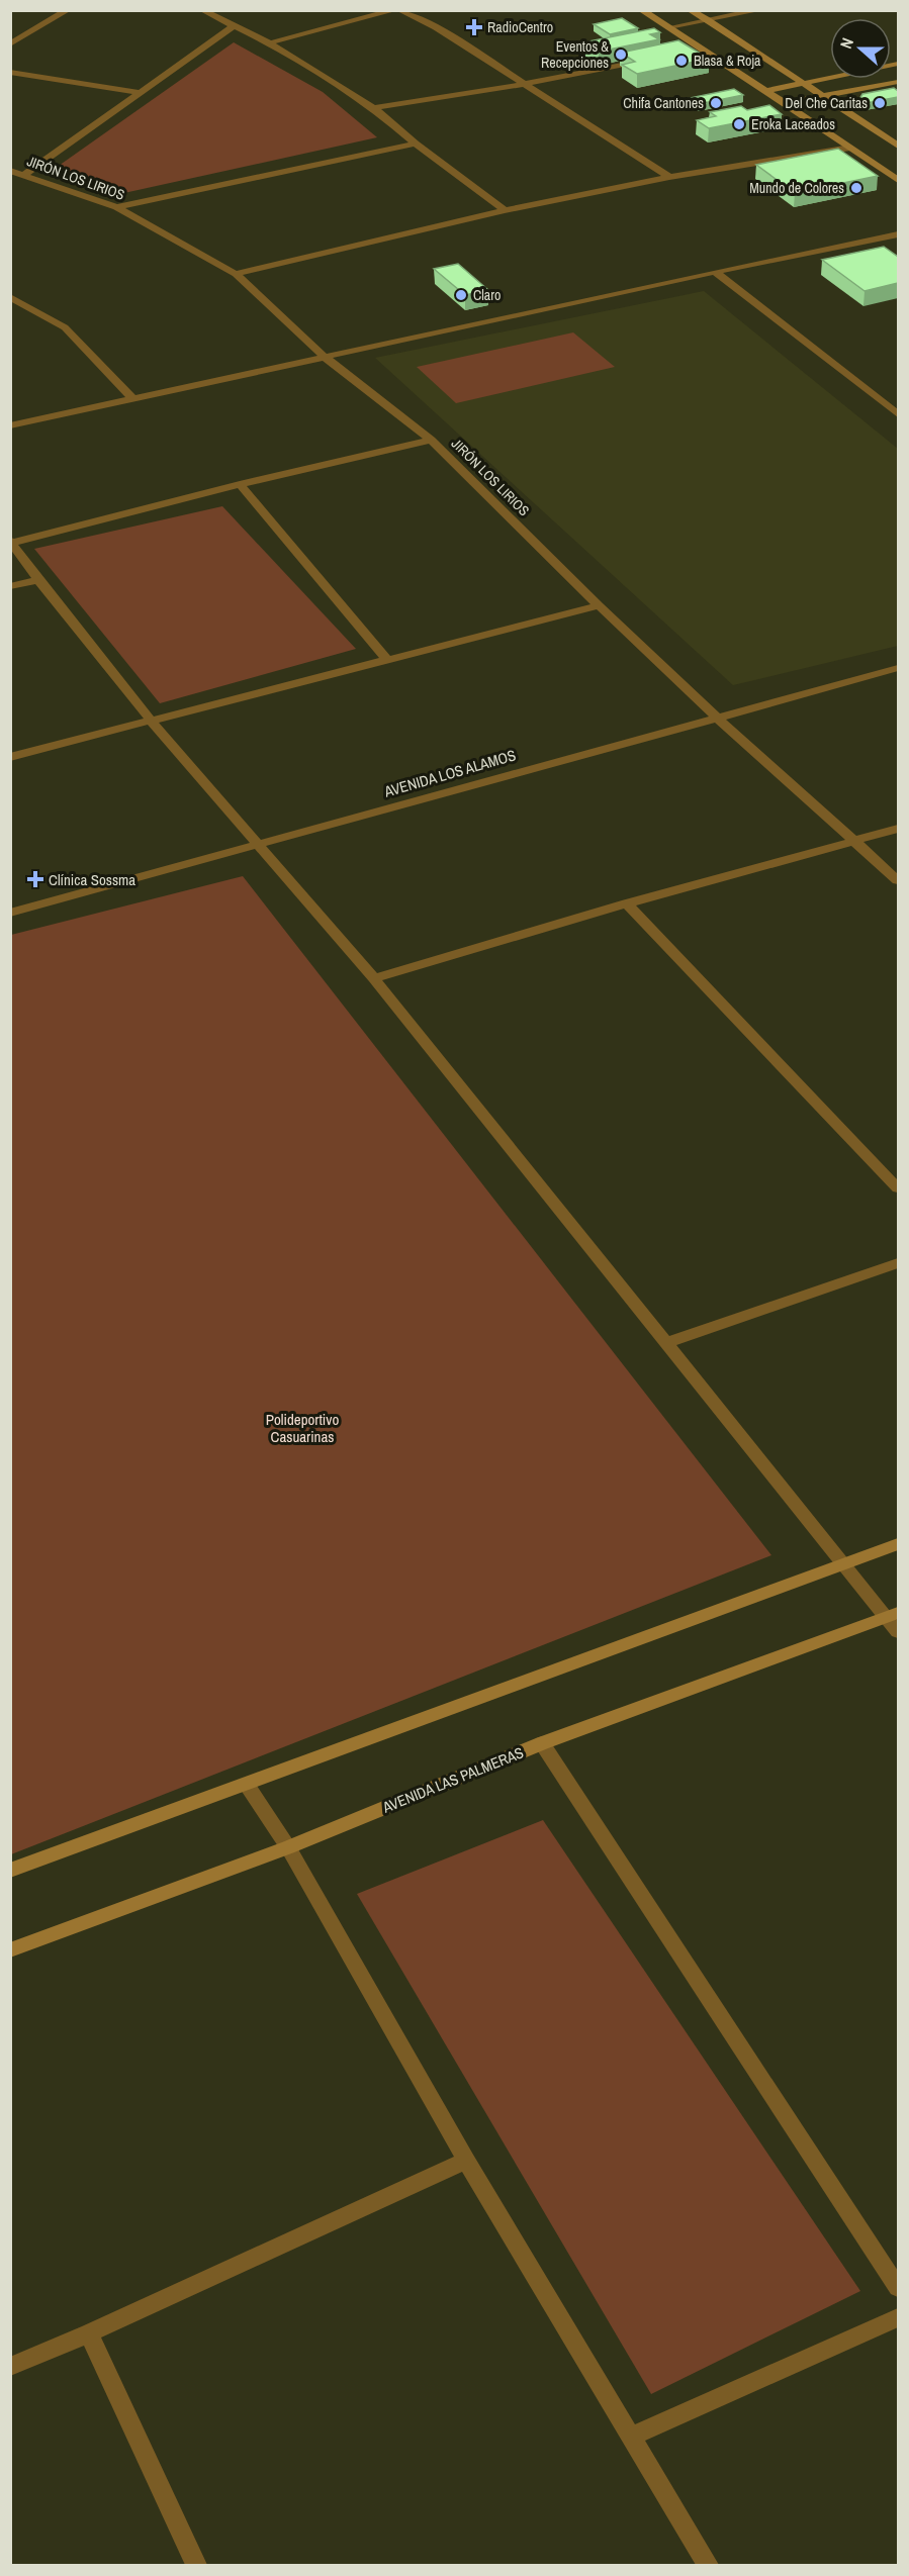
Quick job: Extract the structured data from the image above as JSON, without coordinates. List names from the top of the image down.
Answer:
{
  "streets": {
    "main road": ["AVENIDA LAS PALMERAS"],
    "street": ["JIRÓN LOS LIRIOS", "AVENIDA LOS ALAMOS"]
  },
  "crossings": [
    ["JIRÓN LOS LIRIOS", "AVENIDA LOS ALAMOS"]
  ],
  "parks": ["Polideportivo Casuarinas"],
  "places": {
    "health": ["RadioCentro", "Clínica Sossma"],
    "other": [
      "Eventos & Recepciones",
      "Blasa & Roja",
      "Chifa Cantones",
      "Del Che Caritas",
      "Eroka Laceados",
      "Mundo de Colores",
      "Claro"
    ]
  },
  "north": "left"
}
